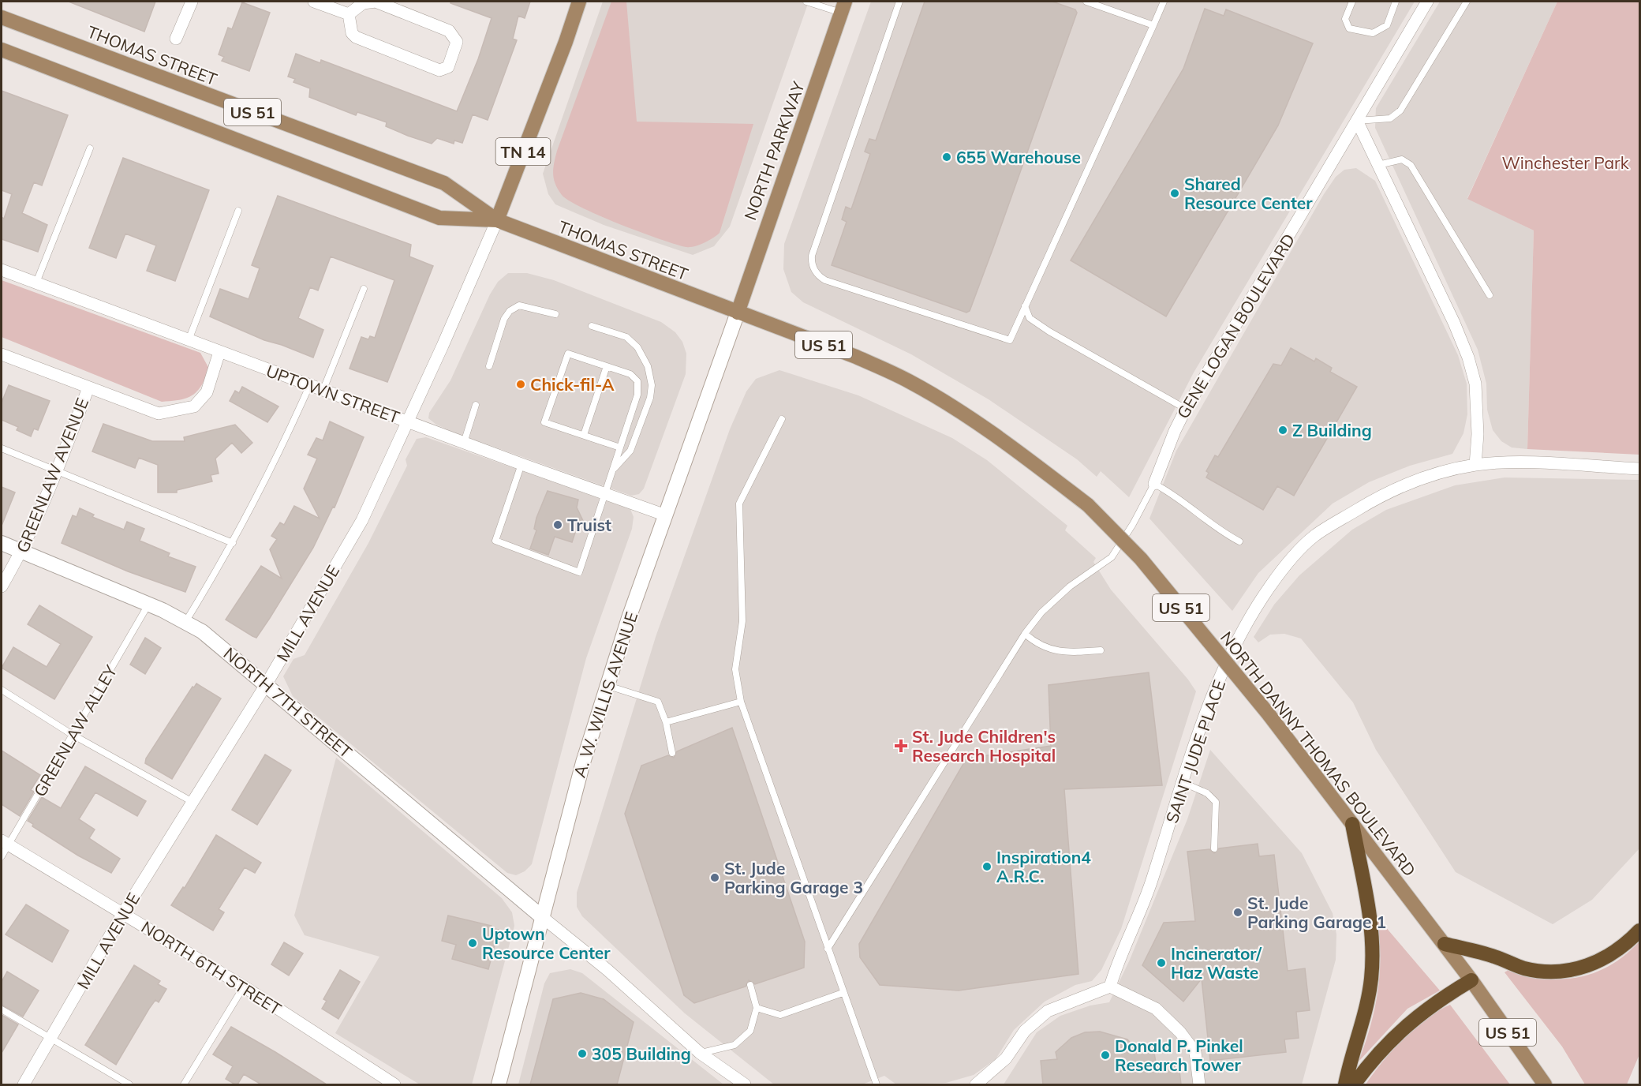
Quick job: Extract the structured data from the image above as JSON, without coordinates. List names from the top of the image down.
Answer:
{
  "streets": {
    "main road": [
      "THOMAS STREET",
      "US 51",
      "NORTH PARKWAY",
      "TN 14",
      "A. W. WILLIS AVENUE",
      "NORTH 7TH STREET",
      "NORTH DANNY THOMAS BOULEVARD"
    ],
    "street": [
      "GENE LOGAN BOULEVARD",
      "UPTOWN STREET",
      "GREENLAW AVENUE",
      "MILL AVENUE",
      "SAINT JUDE PLACE",
      "NORTH 6TH STREET"
    ],
    "lane": ["GREENLAW ALLEY"]
  },
  "crossings": [
    ["THOMAS STREET", "NORTH PARKWAY"],
    ["THOMAS STREET", "TN 14"],
    ["THOMAS STREET", "MILL AVENUE"],
    ["THOMAS STREET", "A. W. WILLIS AVENUE"],
    ["THOMAS STREET", "NORTH DANNY THOMAS BOULEVARD"],
    ["NORTH PARKWAY", "A. W. WILLIS AVENUE"],
    ["NORTH PARKWAY", "NORTH DANNY THOMAS BOULEVARD"],
    ["TN 14", "MILL AVENUE"],
    ["UPTOWN STREET", "MILL AVENUE"],
    ["UPTOWN STREET", "A. W. WILLIS AVENUE"],
    ["GREENLAW AVENUE", "NORTH 7TH STREET"],
    ["MILL AVENUE", "NORTH 7TH STREET"],
    ["MILL AVENUE", "NORTH 6TH STREET"],
    ["A. W. WILLIS AVENUE", "NORTH 7TH STREET"],
    ["A. W. WILLIS AVENUE", "NORTH DANNY THOMAS BOULEVARD"],
    ["NORTH 7TH STREET", "GREENLAW ALLEY"],
    ["GREENLAW ALLEY", "NORTH 6TH STREET"]
  ],
  "parks": ["Winchester Park"],
  "places": {
    "other": [
      "655 Warehouse",
      "Shared Resource Center",
      "Chick-fil-A",
      "Z Building",
      "Truist",
      "Inspiration4 A.R.C.",
      "St. Jude Parking Garage 3",
      "St. Jude Parking Garage 1",
      "Uptown Resource Center",
      "Incinerator/ Haz Waste",
      "305 Building",
      "Donald P. Pinkel Research Tower"
    ],
    "health": ["St. Jude Children's Research Hospital"]
  }
}
